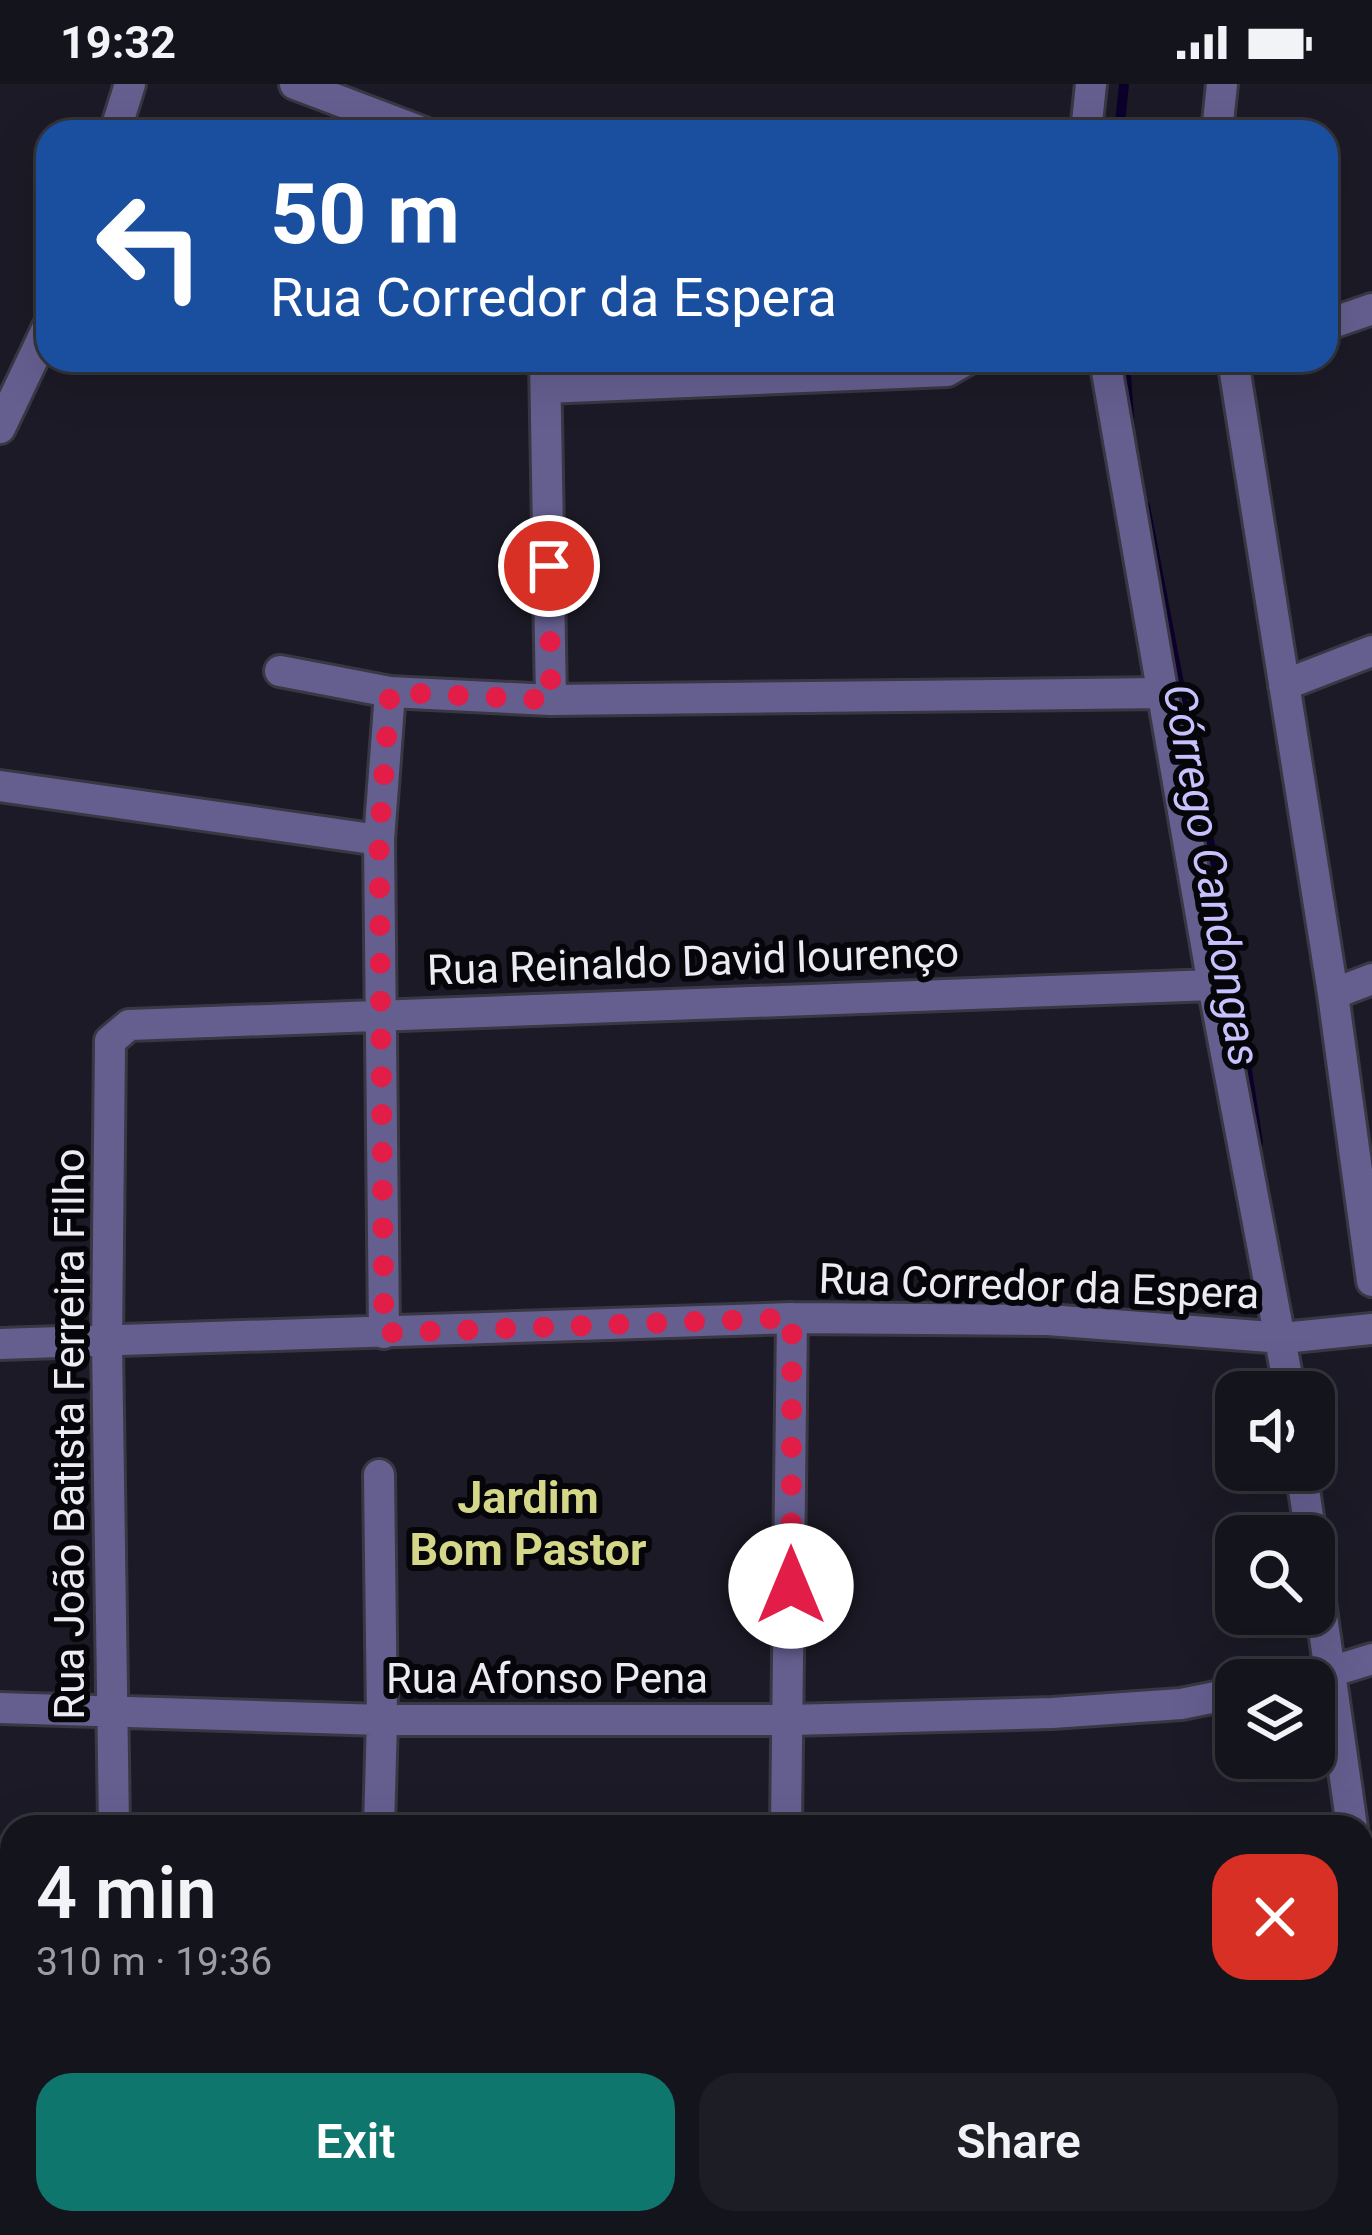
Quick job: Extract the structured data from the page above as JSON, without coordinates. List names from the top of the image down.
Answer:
{
  "streets": {
    "street": [
      "Rua Reinaldo David lourenço",
      "Rua Corredor da Espera",
      "Rua João Batista Ferreira Filho",
      "Rua Afonso Pena"
    ]
  },
  "crossings": [
    ["Rua Reinaldo David lourenço", "Rua João Batista Ferreira Filho"],
    ["Rua Corredor da Espera", "Rua João Batista Ferreira Filho"],
    ["Rua João Batista Ferreira Filho", "Rua Afonso Pena"]
  ],
  "districts": ["Jardim Bom Pastor"],
  "water": ["Córrego Candongas"],
  "page": {
    "status": "19:32",
    "turn": ["50 m", "Rua Corredor da Espera"],
    "heading": ["4 min", "310 m · 19:36"],
    "buttons": ["Exit", "Share"]
  }
}
